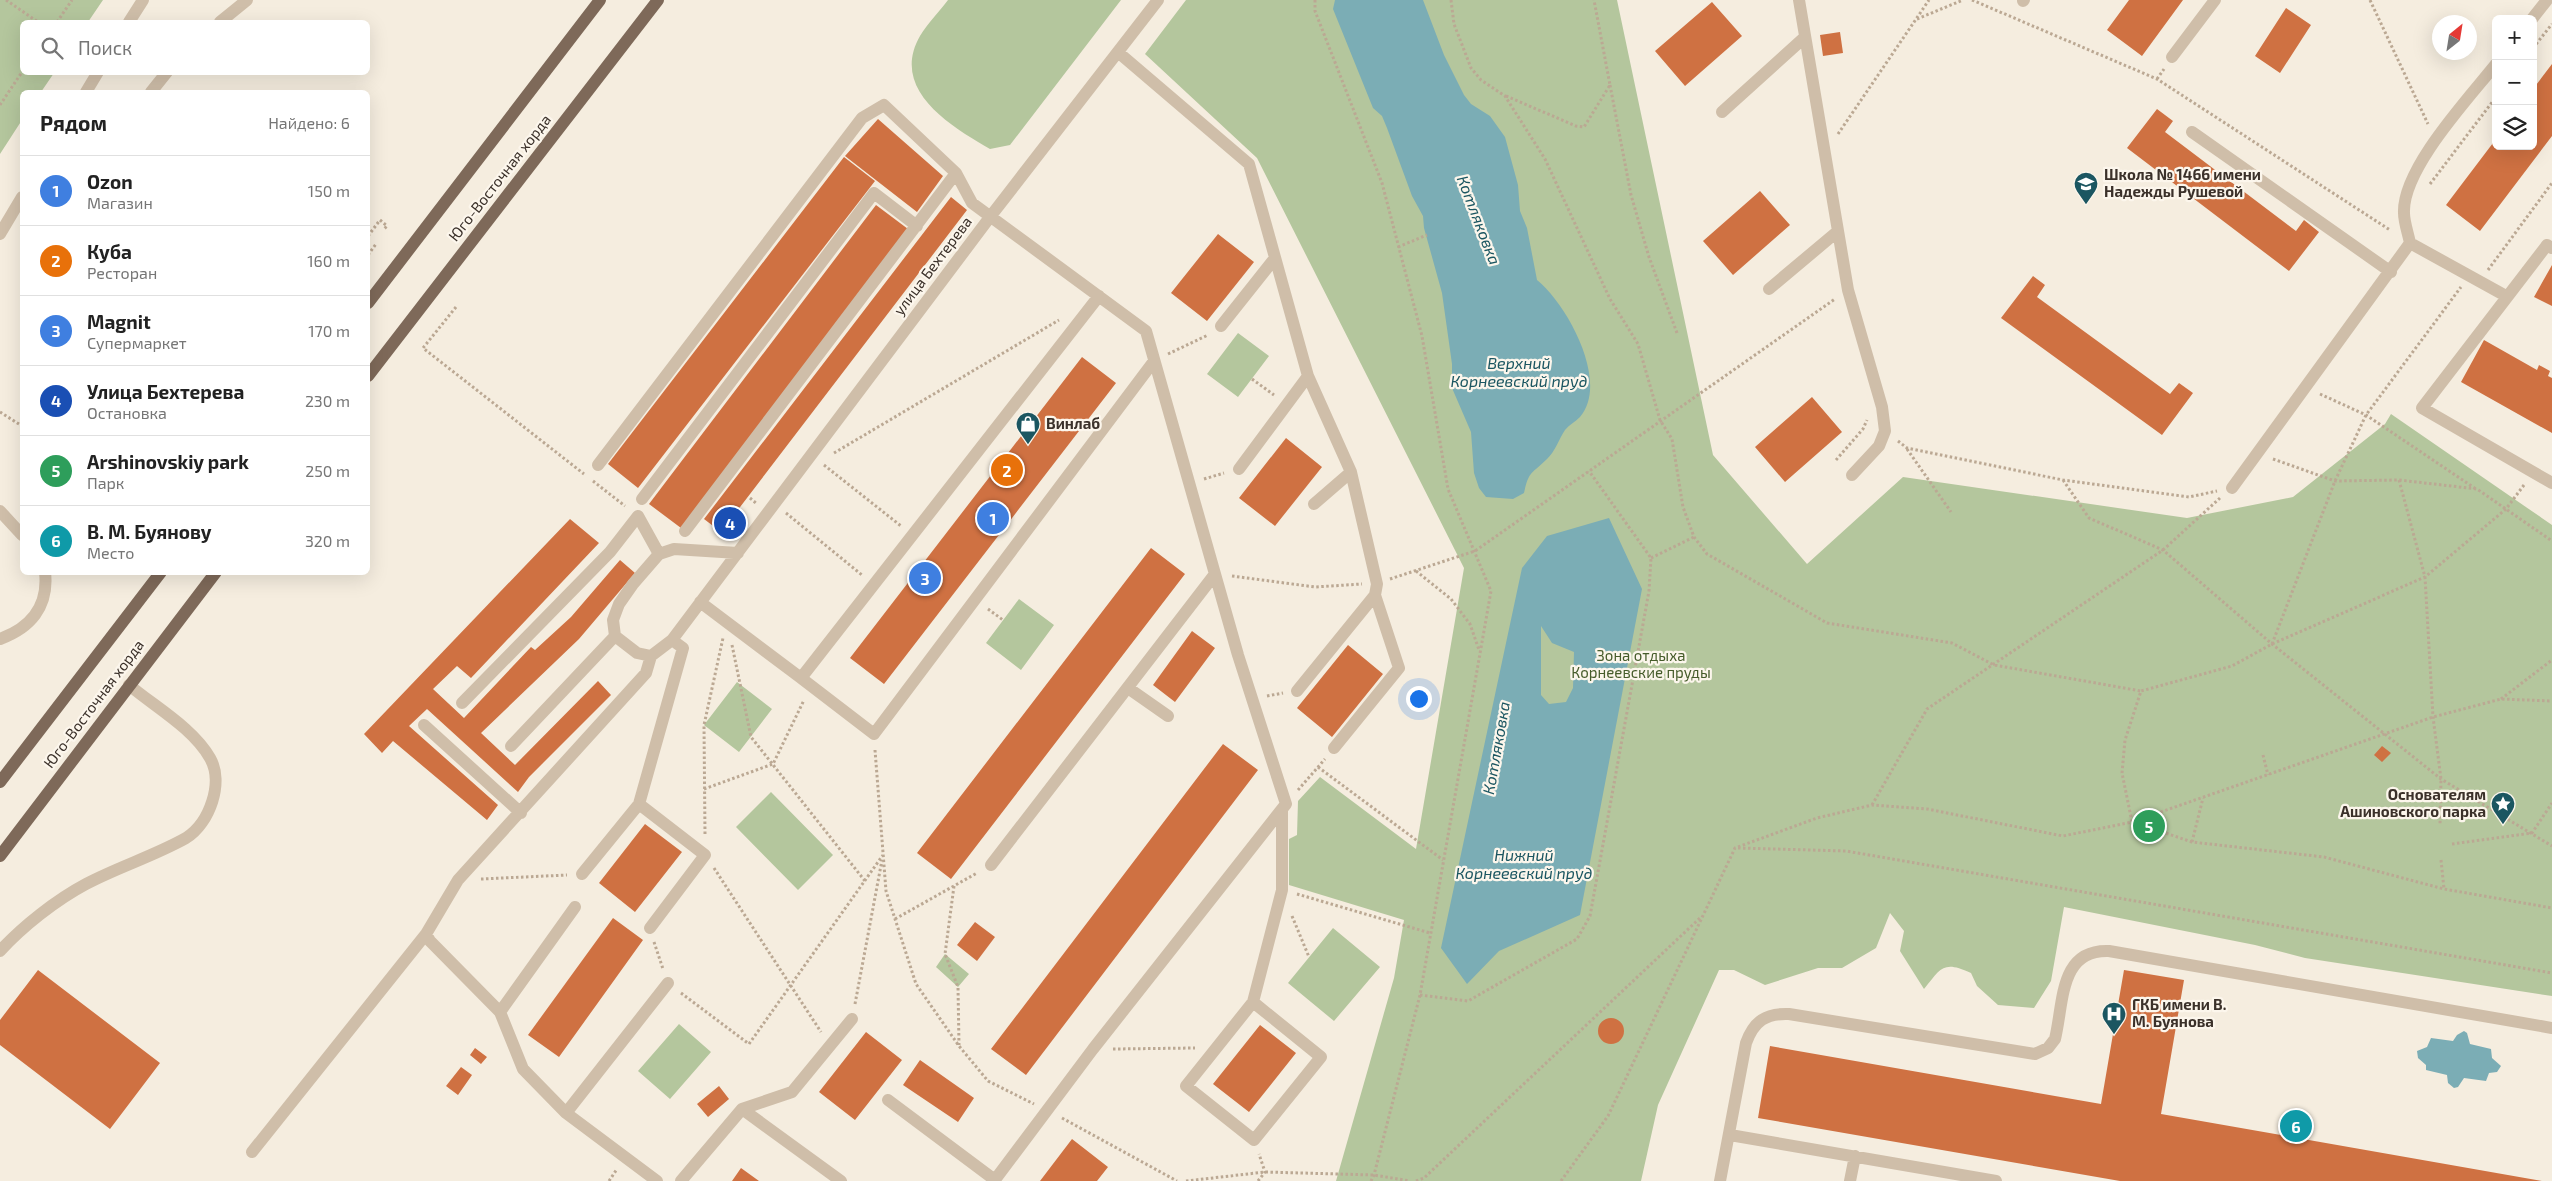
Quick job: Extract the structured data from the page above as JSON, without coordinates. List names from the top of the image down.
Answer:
{
  "streets": {
    "main road": ["Юго-Восточная хорда"],
    "street": ["улица Бехтерева"]
  },
  "water": ["Котляковка", "Верхний Корнеевский пруд", "Нижний Корнеевский пруд"],
  "parks": ["Зона отдыха Корнеевские пруды"],
  "places": {
    "school or university": ["Школа № 1466 имени Надежды Рушевой"],
    "shop": ["Винлаб"],
    "place": ["Основателям Ашиновского парка"],
    "hospital": ["ГКБ имени В. М. Буянова"]
  },
  "north": "top right",
  "page": {
    "map_buttons": ["+", "−"],
    "search": "Поиск",
    "heading": ["Рядом", "Найдено: 6"],
    "list": [
      {
        "mark": "1",
        "name": "Ozon",
        "note": "Магазин",
        "value": "150 m"
      },
      {
        "mark": "2",
        "name": "Куба",
        "note": "Ресторан",
        "value": "160 m"
      },
      {
        "mark": "3",
        "name": "Magnit",
        "note": "Супермаркет",
        "value": "170 m"
      },
      {
        "mark": "4",
        "name": "Улица Бехтерева",
        "note": "Остановка",
        "value": "230 m"
      },
      {
        "mark": "5",
        "name": "Arshinovskiy park",
        "note": "Парк",
        "value": "250 m"
      },
      {
        "mark": "6",
        "name": "В. М. Буянову",
        "note": "Место",
        "value": "320 m"
      }
    ],
    "pins": [
      "2",
      "1",
      "4",
      "3",
      "5",
      "6"
    ]
  }
}
